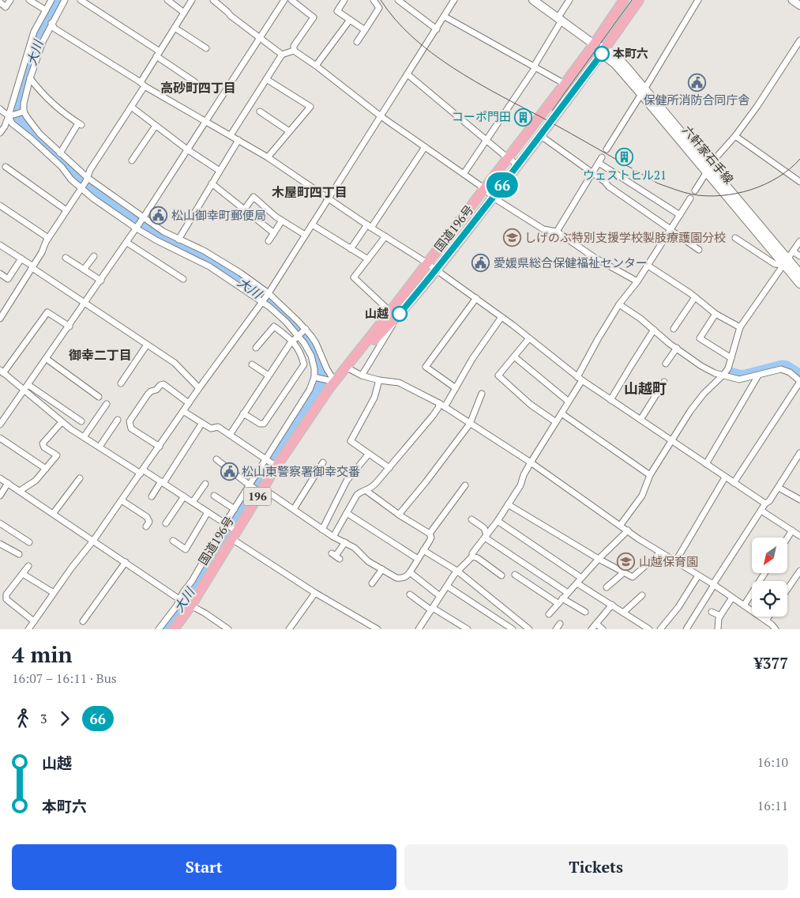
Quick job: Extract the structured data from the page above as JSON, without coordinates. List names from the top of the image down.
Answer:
{
  "streets": {
    "highway": ["国道196号", "196"],
    "main road": ["六軒家石手線"]
  },
  "crossings": [
    ["六軒家石手線", "国道196号"]
  ],
  "districts": [
    "高砂町四丁目",
    "木屋町四丁目",
    "御幸二丁目",
    "山越町"
  ],
  "water": ["大川"],
  "places": {
    "other": ["本町六", "山越"],
    "public building": [
      "保健所消防合同庁舎",
      "松山御幸町郵便局",
      "愛媛県総合保健福祉センター",
      "松山東警察署御幸交番"
    ],
    "building": ["コーポ門田", "ウェストヒル21"],
    "school or university": ["しげのぶ特別支援学校製肢療護園分校", "山越保育園"]
  },
  "lines": ["bus line 66"],
  "north": "bottom left",
  "page": {
    "on_map": "66",
    "heading": ["4 min", "16:07 – 16:11 · Bus", "¥377"],
    "legs": ["3", "66"],
    "list": [
      {
        "name": "山越",
        "value": "16:10"
      },
      {
        "name": "本町六",
        "value": "16:11"
      }
    ],
    "buttons": ["Start", "Tickets"]
  }
}
